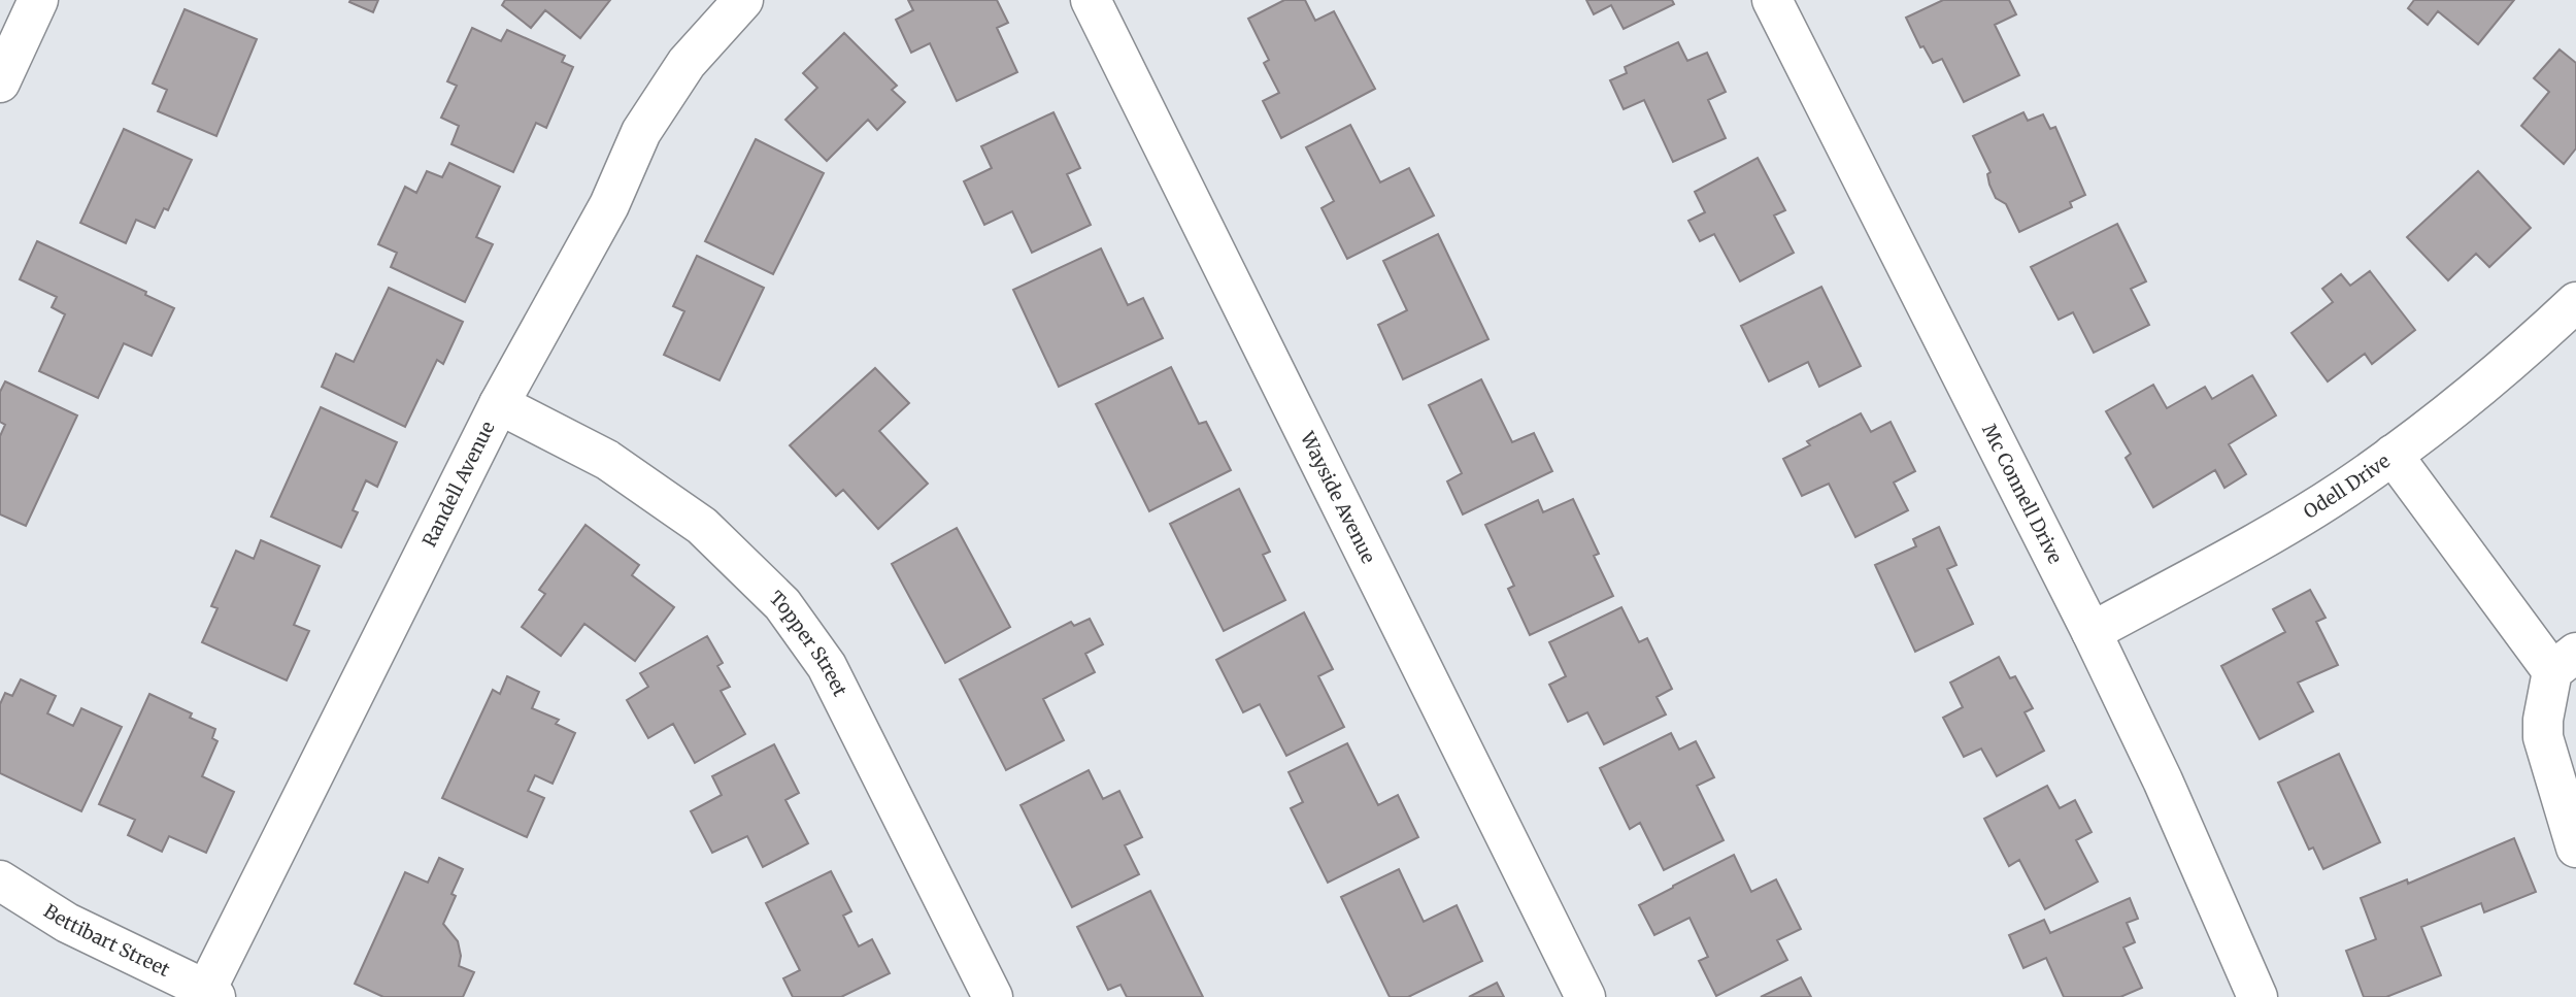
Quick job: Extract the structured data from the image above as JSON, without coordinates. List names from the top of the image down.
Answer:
{
  "streets": {
    "street": [
      "Randell Avenue",
      "Odell Drive",
      "Mc Connell Drive",
      "Wayside Avenue",
      "Topper Street",
      "Bettibart Street"
    ]
  },
  "crossings": [
    ["Randell Avenue", "Topper Street"],
    ["Randell Avenue", "Bettibart Street"],
    ["Odell Drive", "Mc Connell Drive"]
  ]
}
